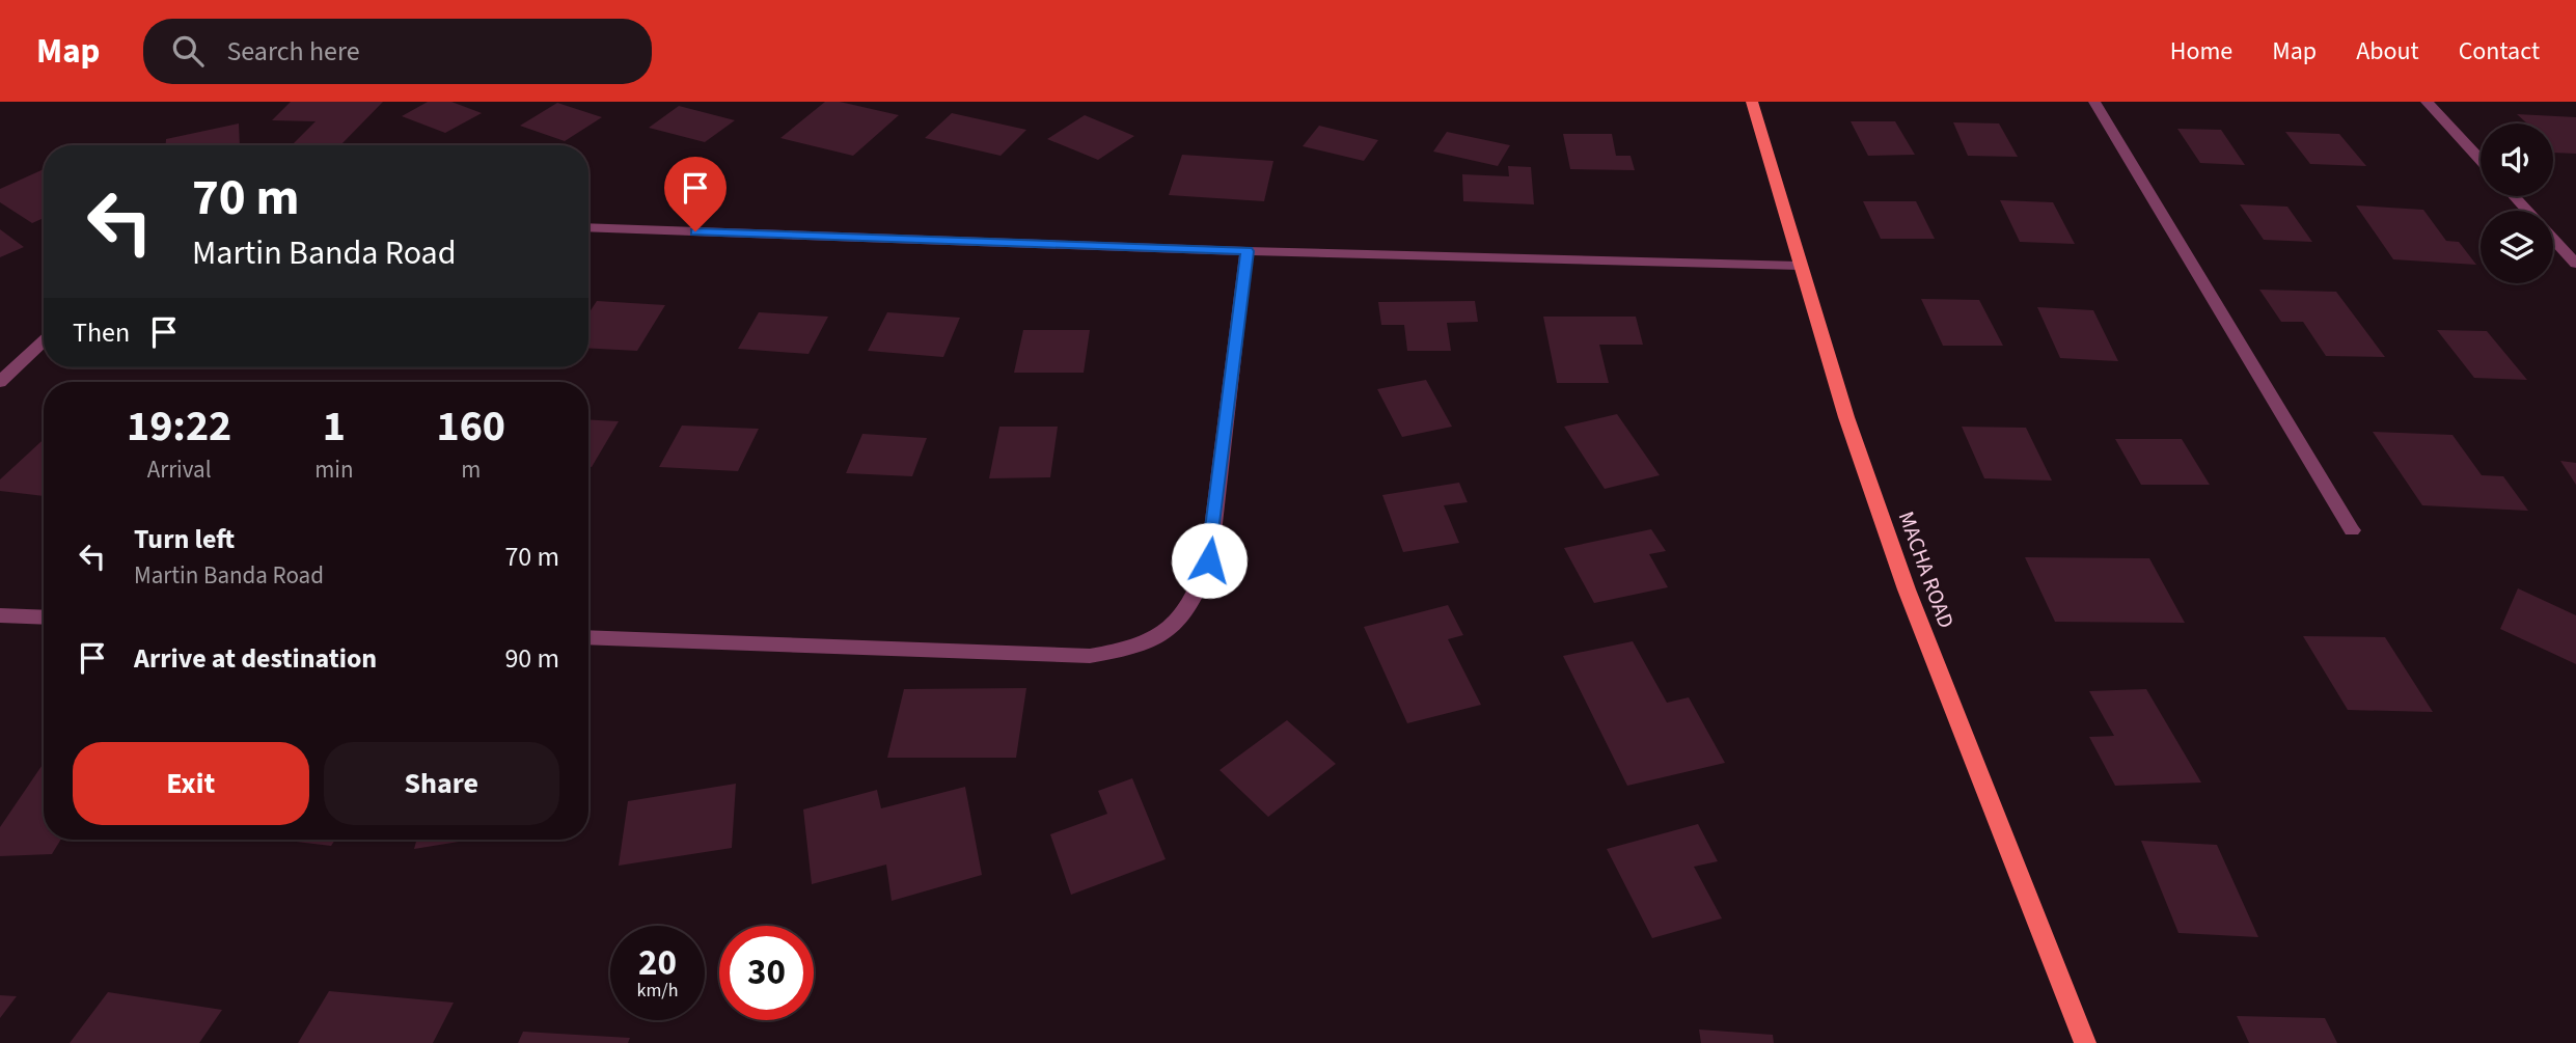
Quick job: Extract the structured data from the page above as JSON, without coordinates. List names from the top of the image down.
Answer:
{
  "streets": {
    "main road": ["MACHA ROAD"]
  },
  "page": {
    "header": "Map",
    "search": "Search here",
    "nav": [
      "Home",
      "Map",
      "About",
      "Contact"
    ],
    "turn": ["70 m", "Martin Banda Road"],
    "then": "Then",
    "eta": [
      "19:22",
      "Arrival",
      "1",
      "min",
      "160",
      "m"
    ],
    "list": [
      {
        "name": "Turn left",
        "note": "Martin Banda Road",
        "value": "70 m"
      },
      {
        "name": "Arrive at destination",
        "value": "90 m"
      }
    ],
    "buttons": ["Exit", "Share"],
    "speed": "20 km/h",
    "limit": "30"
  }
}
